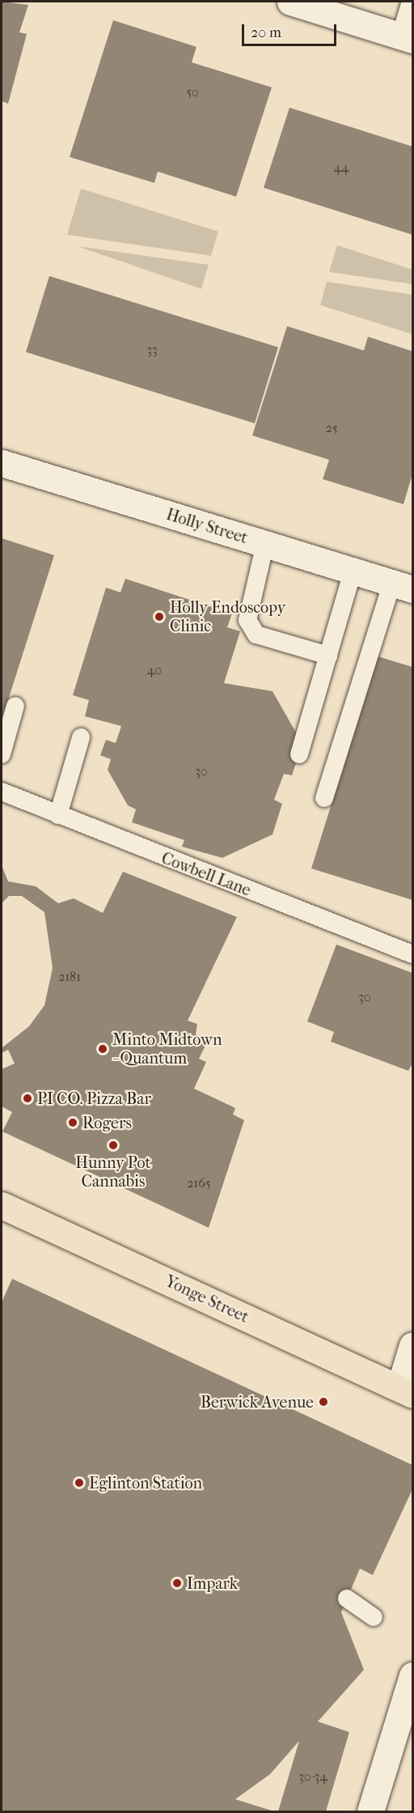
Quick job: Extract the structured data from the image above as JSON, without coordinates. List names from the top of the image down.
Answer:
{
  "streets": {
    "main road": ["Yonge Street"],
    "street": ["Holly Street"],
    "lane": ["Cowbell Lane"]
  },
  "places": [
    "Holly Endoscopy Clinic",
    "Minto Midtown - Quantum",
    "PI CO. Pizza Bar",
    "Rogers",
    "Hunny Pot Cannabis",
    "Berwick Avenue",
    "Eglinton Station",
    "Impark"
  ],
  "house_numbers": [
    "50",
    "44",
    "33",
    "25",
    "40",
    "30",
    "2181",
    "30",
    "2165",
    "30-34"
  ],
  "scale_bar": "20 m"
}
